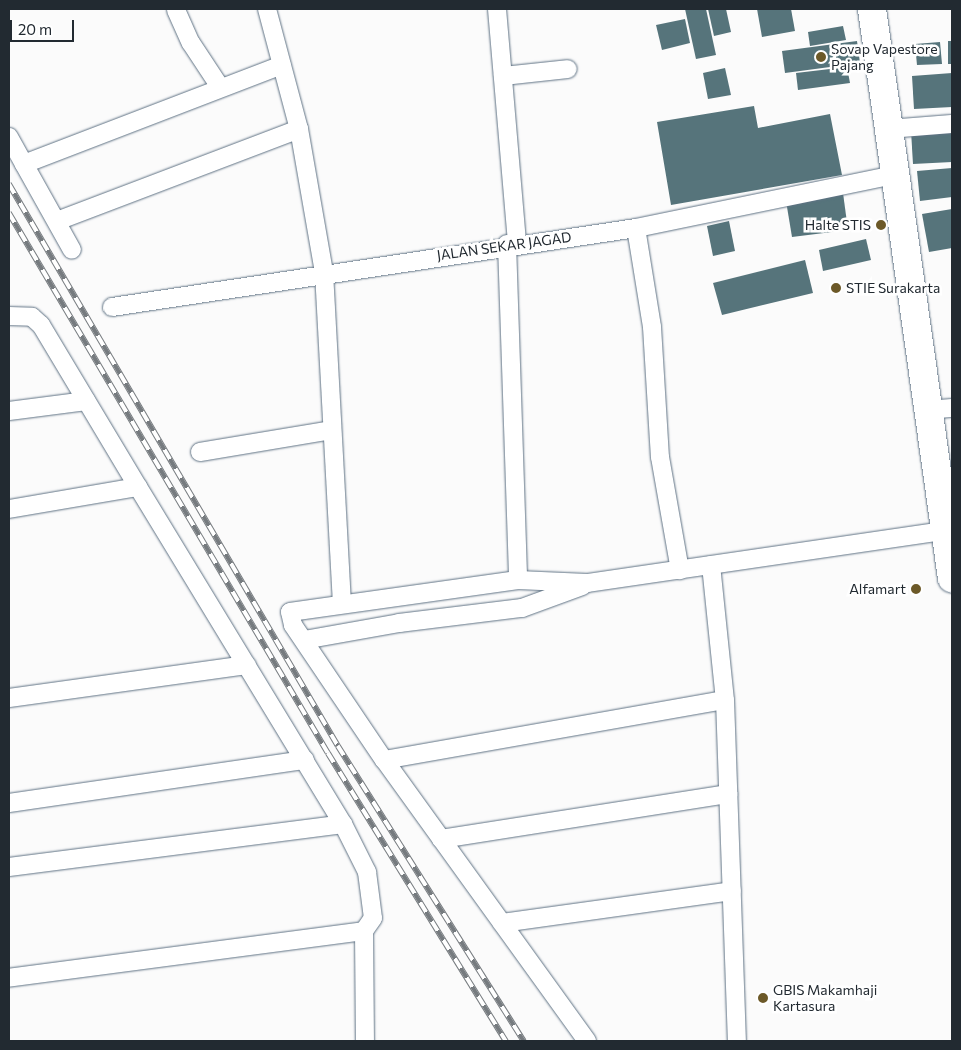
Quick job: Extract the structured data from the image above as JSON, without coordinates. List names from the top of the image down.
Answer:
{
  "streets": {
    "street": ["JALAN SEKAR JAGAD"]
  },
  "places": [
    "Sovap Vapestore Pajang",
    "Halte STIS",
    "STIE Surakarta",
    "Alfamart",
    "GBIS Makamhaji Kartasura"
  ],
  "scale_bar": "20 m"
}
